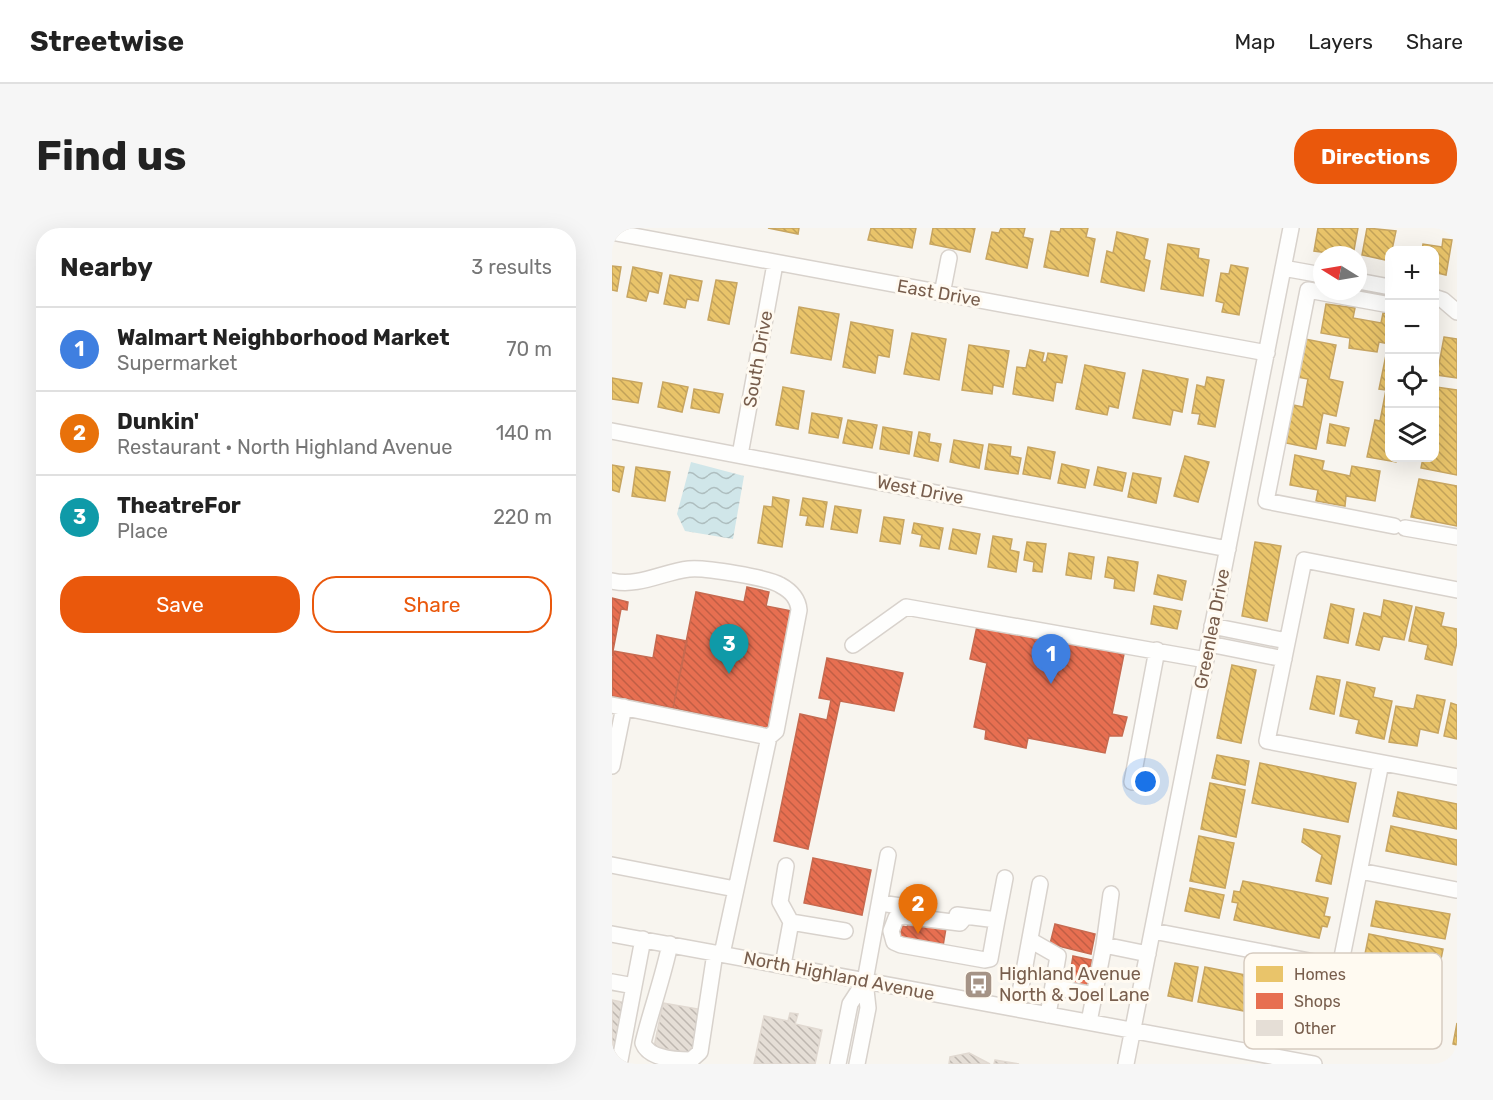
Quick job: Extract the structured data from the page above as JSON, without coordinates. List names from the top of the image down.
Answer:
{
  "streets": {
    "street": [
      "East Drive",
      "South Drive",
      "West Drive",
      "Greenlea Drive",
      "North Highland Avenue"
    ]
  },
  "crossings": [
    ["East Drive", "South Drive"],
    ["East Drive", "Greenlea Drive"],
    ["South Drive", "West Drive"],
    ["West Drive", "Greenlea Drive"],
    ["Greenlea Drive", "North Highland Avenue"]
  ],
  "places": {
    "bus stop": ["Highland Avenue North & Joel Lane"]
  },
  "legend": ["Homes", "Shops", "Other"],
  "north": "left",
  "page": {
    "header": "Streetwise",
    "nav": ["Map", "Layers", "Share"],
    "buttons": [
      "Directions",
      ["Save", "Share"]
    ],
    "title": "Find us",
    "heading": ["Nearby", "3 results"],
    "map_buttons": ["+", "−"],
    "list": [
      {
        "mark": "1",
        "name": "Walmart Neighborhood Market",
        "note": "Supermarket",
        "value": "70 m"
      },
      {
        "mark": "2",
        "name": "Dunkin'",
        "note": "Restaurant · North Highland Avenue",
        "value": "140 m"
      },
      {
        "mark": "3",
        "name": "TheatreFor",
        "note": "Place",
        "value": "220 m"
      }
    ],
    "pins": ["3", "1", "2"]
  }
}
